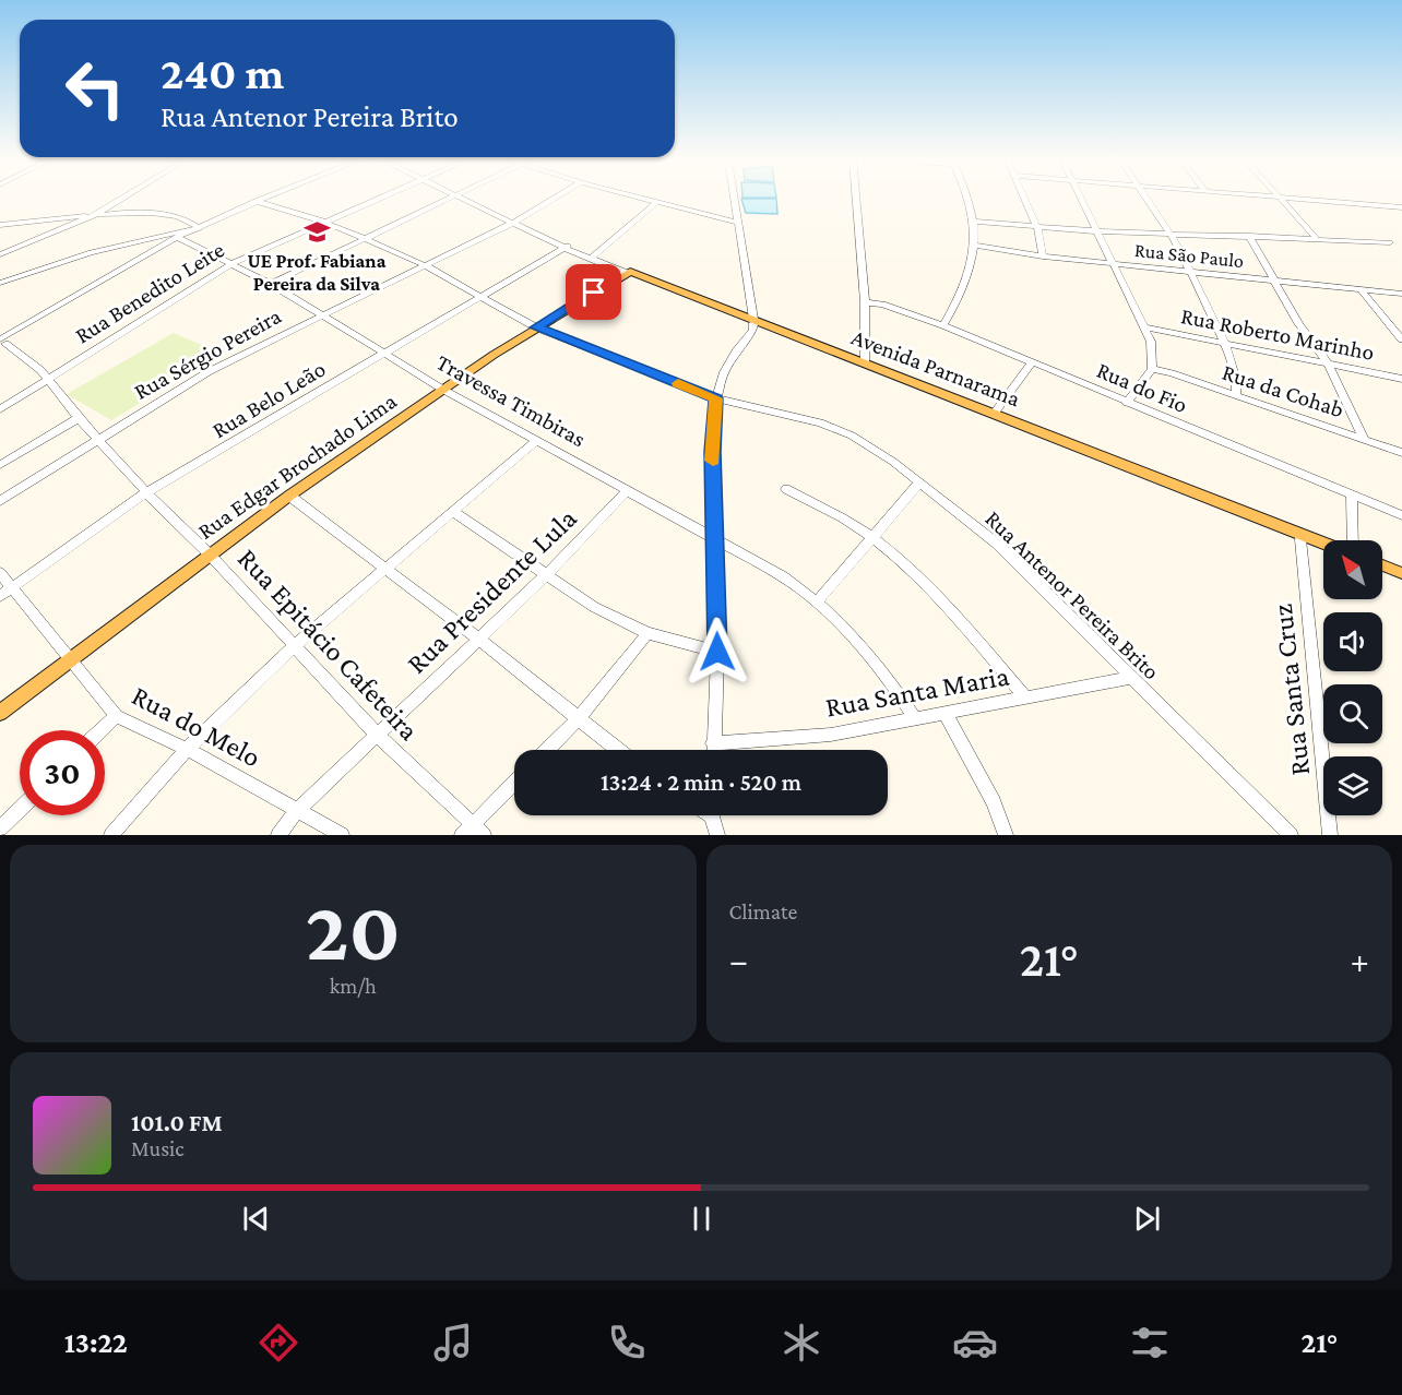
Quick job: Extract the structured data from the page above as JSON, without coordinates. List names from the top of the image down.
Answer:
{
  "streets": {
    "main road": ["Avenida Parnarama", "Rua Edgar Brochado Lima"],
    "street": [
      "Rua São Paulo",
      "Rua Benedito Leite",
      "Rua Roberto Marinho",
      "Rua Sérgio Pereira",
      "Rua do Fio",
      "Rua da Cohab",
      "Rua Belo Leão",
      "Travessa Timbiras",
      "Rua Presidente Lula",
      "Rua Antenor Pereira Brito",
      "Rua Epitácio Cafeteira",
      "Rua Santa Cruz",
      "Rua Santa Maria",
      "Rua do Melo"
    ]
  },
  "crossings": [
    ["Rua Benedito Leite", "Travessa Timbiras"],
    ["Rua Benedito Leite", "Rua Antenor Pereira Brito"],
    ["Rua Benedito Leite", "Rua Epitácio Cafeteira"],
    ["Rua Sérgio Pereira", "Avenida Parnarama"],
    ["Rua Sérgio Pereira", "Travessa Timbiras"],
    ["Rua Sérgio Pereira", "Rua Antenor Pereira Brito"],
    ["Rua Sérgio Pereira", "Rua Epitácio Cafeteira"],
    ["Avenida Parnarama", "Rua Belo Leão"],
    ["Avenida Parnarama", "Rua Edgar Brochado Lima"],
    ["Avenida Parnarama", "Rua Santa Cruz"],
    ["Rua Belo Leão", "Travessa Timbiras"],
    ["Rua Belo Leão", "Rua Antenor Pereira Brito"],
    ["Rua Belo Leão", "Rua Epitácio Cafeteira"],
    ["Rua Belo Leão", "Rua do Melo"],
    ["Travessa Timbiras", "Rua Edgar Brochado Lima"],
    ["Travessa Timbiras", "Rua Presidente Lula"],
    ["Travessa Timbiras", "Rua Santa Maria"],
    ["Rua Edgar Brochado Lima", "Rua Antenor Pereira Brito"],
    ["Rua Edgar Brochado Lima", "Rua Epitácio Cafeteira"],
    ["Rua Edgar Brochado Lima", "Rua do Melo"],
    ["Rua Presidente Lula", "Rua Epitácio Cafeteira"],
    ["Rua Presidente Lula", "Rua do Melo"],
    ["Rua Antenor Pereira Brito", "Rua Santa Maria"]
  ],
  "places": {
    "school or university": ["UE Prof. Fabiana Pereira da Silva"]
  },
  "north": "top left",
  "page": {
    "turn": ["240 m", "Rua Antenor Pereira Brito"],
    "limit": "30",
    "trip": "13:24 · 2 min · 520 m",
    "tile": [
      ["20", "km/h"],
      "Climate"
    ],
    "heat": ["−", "21°", "+"],
    "song": ["101.0 FM", "Music"],
    "tabs": ["13:22", "21°"]
  }
}
